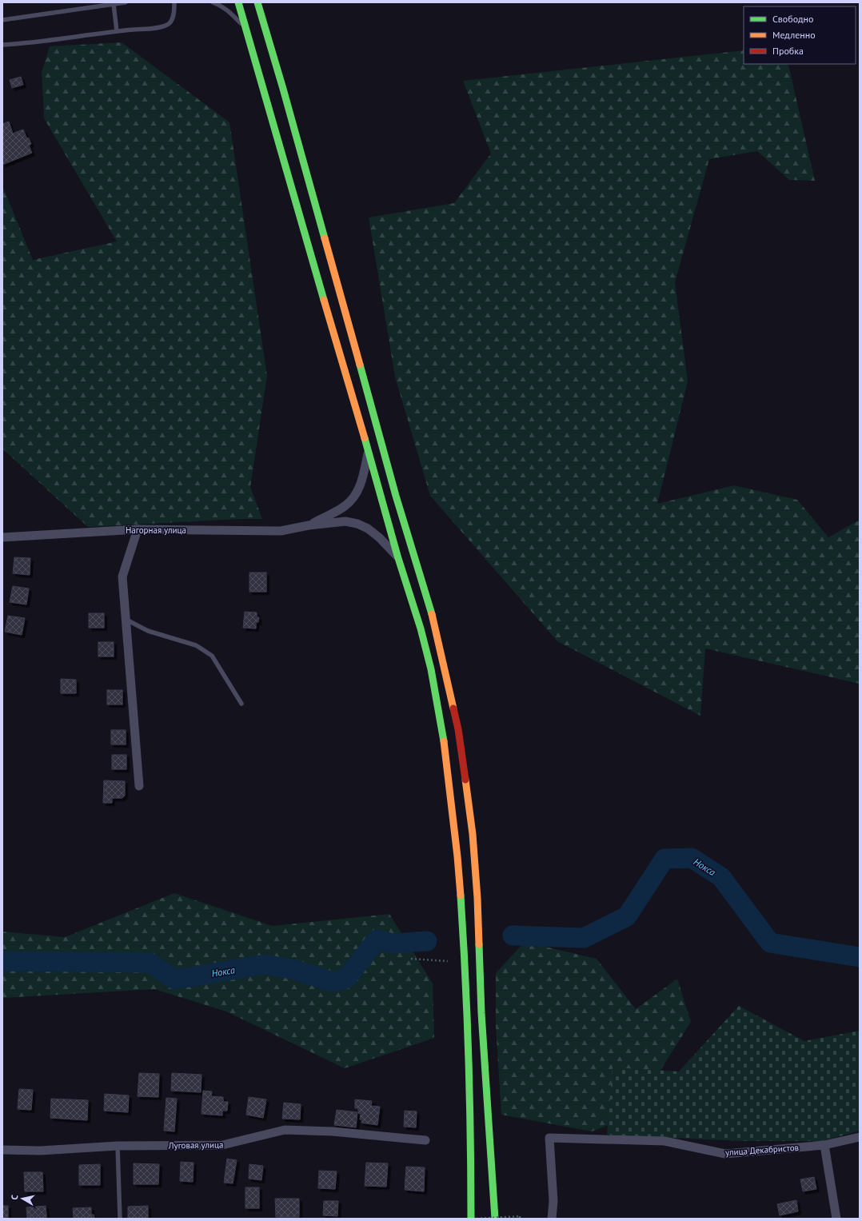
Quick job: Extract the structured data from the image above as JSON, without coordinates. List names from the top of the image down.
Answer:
{
  "streets": {
    "street": ["Нагорная улица", "Луговая улица", "улица Декабристов"]
  },
  "water": ["Нокса"],
  "legend": ["Свободно", "Медленно", "Пробка"],
  "north": "left"
}
